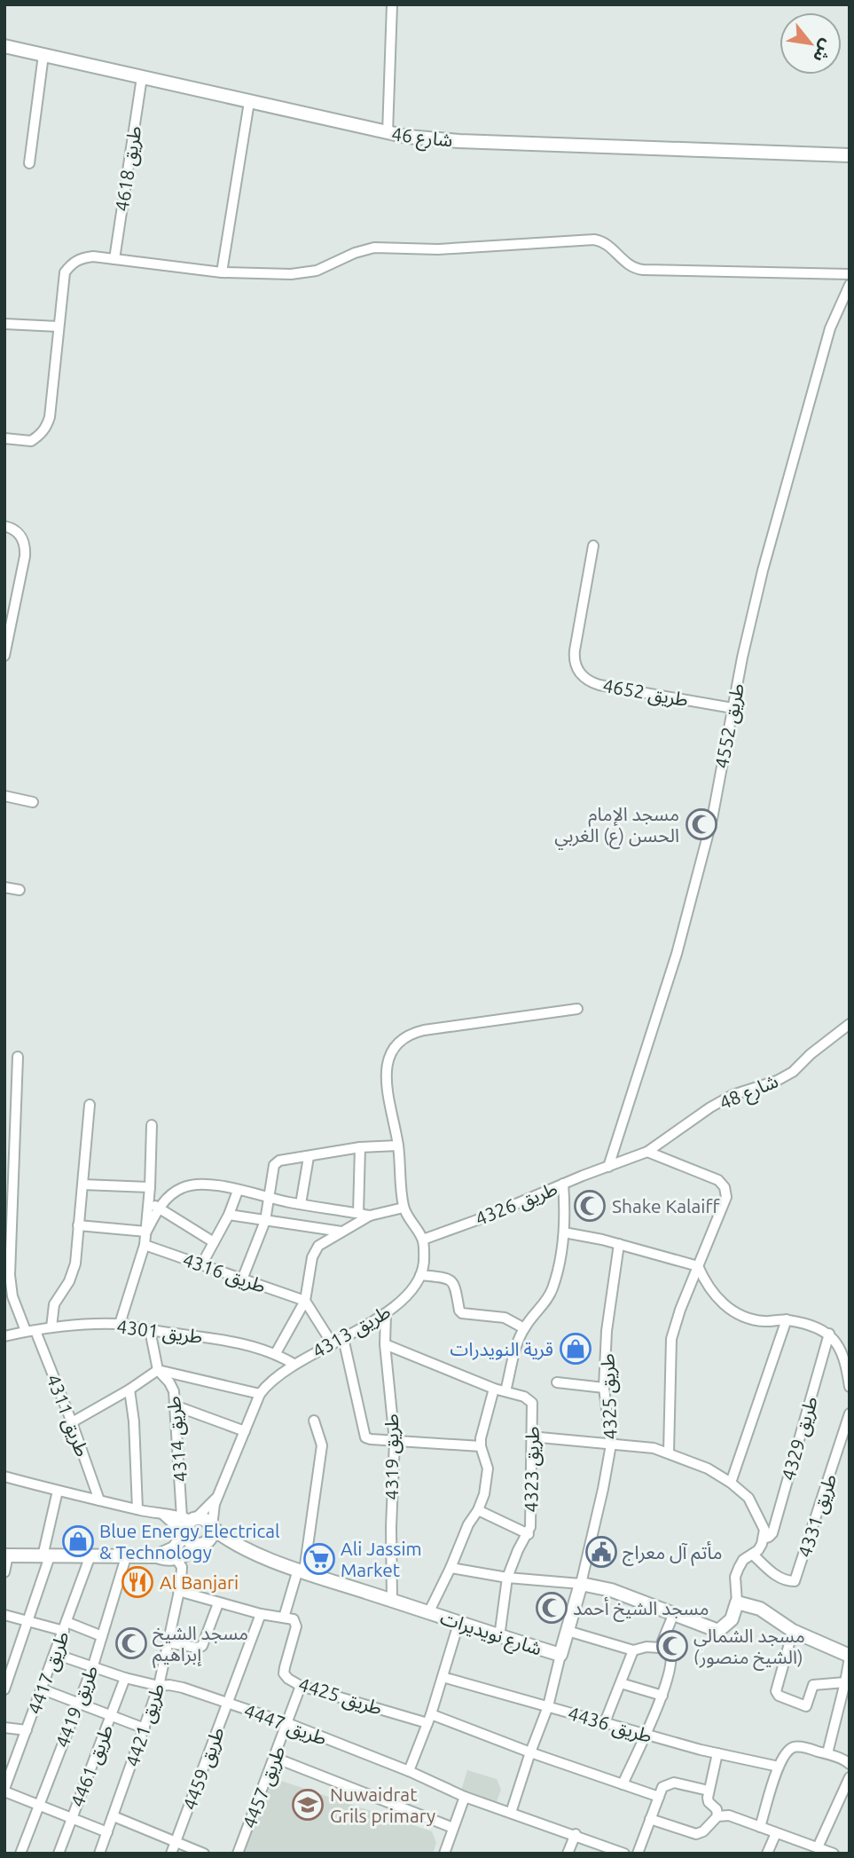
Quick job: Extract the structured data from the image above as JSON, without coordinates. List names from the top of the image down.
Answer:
{
  "streets": {
    "street": [
      "شارع 46",
      "طريق 4618",
      "طريق 4652",
      "طريق 4552",
      "شارع 48",
      "طريق 4326",
      "طريق 4316",
      "طريق 4301",
      "طريق 4313",
      "طريق 4325",
      "طريق 4311",
      "طريق 4329",
      "طريق 4314",
      "طريق 4319",
      "طريق 4323",
      "طريق 4331",
      "شارع نويديرات",
      "طريق 4417",
      "طريق 4425",
      "طريق 4419",
      "طريق 4447",
      "طريق 4436",
      "طريق 4421",
      "طريق 4461",
      "طريق 4459",
      "طريق 4457"
    ]
  },
  "crossings": [
    ["شارع 46", "طريق 4618"],
    ["طريق 4652", "طريق 4552"],
    ["طريق 4552", "شارع 48"],
    ["طريق 4552", "طريق 4326"],
    ["شارع 48", "طريق 4326"],
    ["طريق 4326", "طريق 4316"],
    ["طريق 4326", "طريق 4313"],
    ["طريق 4326", "طريق 4319"],
    ["طريق 4316", "طريق 4313"],
    ["طريق 4316", "طريق 4319"],
    ["طريق 4301", "طريق 4313"],
    ["طريق 4301", "طريق 4311"],
    ["طريق 4301", "طريق 4314"],
    ["طريق 4313", "طريق 4314"],
    ["طريق 4313", "طريق 4319"],
    ["طريق 4313", "شارع نويديرات"],
    ["طريق 4325", "شارع نويديرات"],
    ["طريق 4329", "طريق 4331"],
    ["طريق 4314", "شارع نويديرات"],
    ["طريق 4319", "شارع نويديرات"],
    ["طريق 4323", "شارع نويديرات"],
    ["طريق 4417", "طريق 4447"],
    ["طريق 4425", "طريق 4457"],
    ["طريق 4419", "طريق 4447"],
    ["طريق 4447", "طريق 4421"],
    ["طريق 4447", "طريق 4461"],
    ["طريق 4447", "طريق 4459"],
    ["طريق 4447", "طريق 4457"]
  ],
  "places": {
    "mosque": [
      "مسجد الإمام الحسن (ع) الغربي",
      "Shake Kalaiff",
      "مسجد الشيخ أحمد",
      "مسجد الشيخ إبراهيم",
      "مسجد الشمالي (الشيخ منصور)"
    ],
    "shop": ["قرية النويدرات", "Blue Energy Electrical & Technology"],
    "public building": ["مأتم آل معراج"],
    "supermarket": ["Ali Jassim Market"],
    "restaurant": ["Al Banjari"],
    "school or university": ["Nuwaidrat Grils primary"]
  },
  "north": "bottom right"
}
